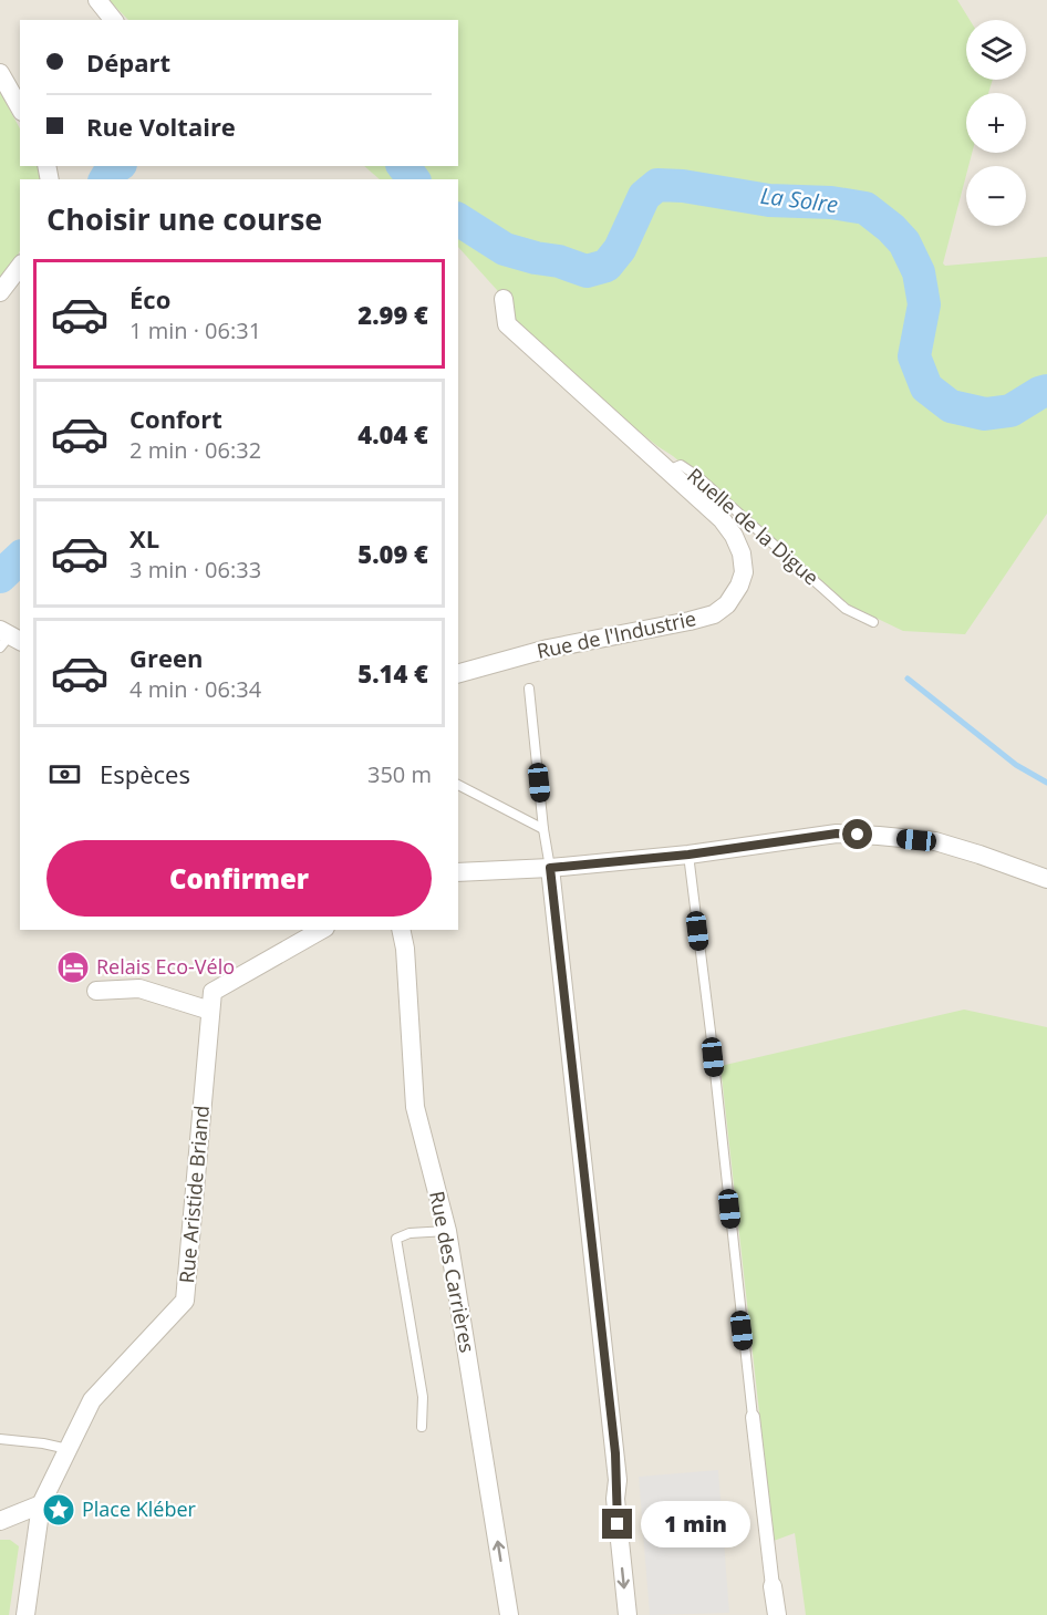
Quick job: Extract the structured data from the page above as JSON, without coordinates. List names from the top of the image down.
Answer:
{
  "streets": {
    "street": [
      "Ruelle de la Digue",
      "Rue de l'Industrie",
      "Rue Aristide Briand",
      "Rue des Carrières"
    ]
  },
  "crossings": [
    ["Ruelle de la Digue", "Rue de l'Industrie"]
  ],
  "water": ["La Solre"],
  "places": {
    "hotel": ["Relais Eco-Vélo"],
    "place": ["Place Kléber"]
  },
  "page": {
    "map_buttons": ["+", "−"],
    "banner": ["Départ", "Rue Voltaire"],
    "heading": "Choisir une course",
    "list": [
      {
        "name": "Éco",
        "note": "1 min · 06:31",
        "value": "2.99 €"
      },
      {
        "name": "Confort",
        "note": "2 min · 06:32",
        "value": "4.04 €"
      },
      {
        "name": "XL",
        "note": "3 min · 06:33",
        "value": "5.09 €"
      },
      {
        "name": "Green",
        "note": "4 min · 06:34",
        "value": "5.14 €"
      }
    ],
    "pay": ["Espèces", "350 m"],
    "buttons": "Confirmer",
    "bubble": "1 min"
  }
}
